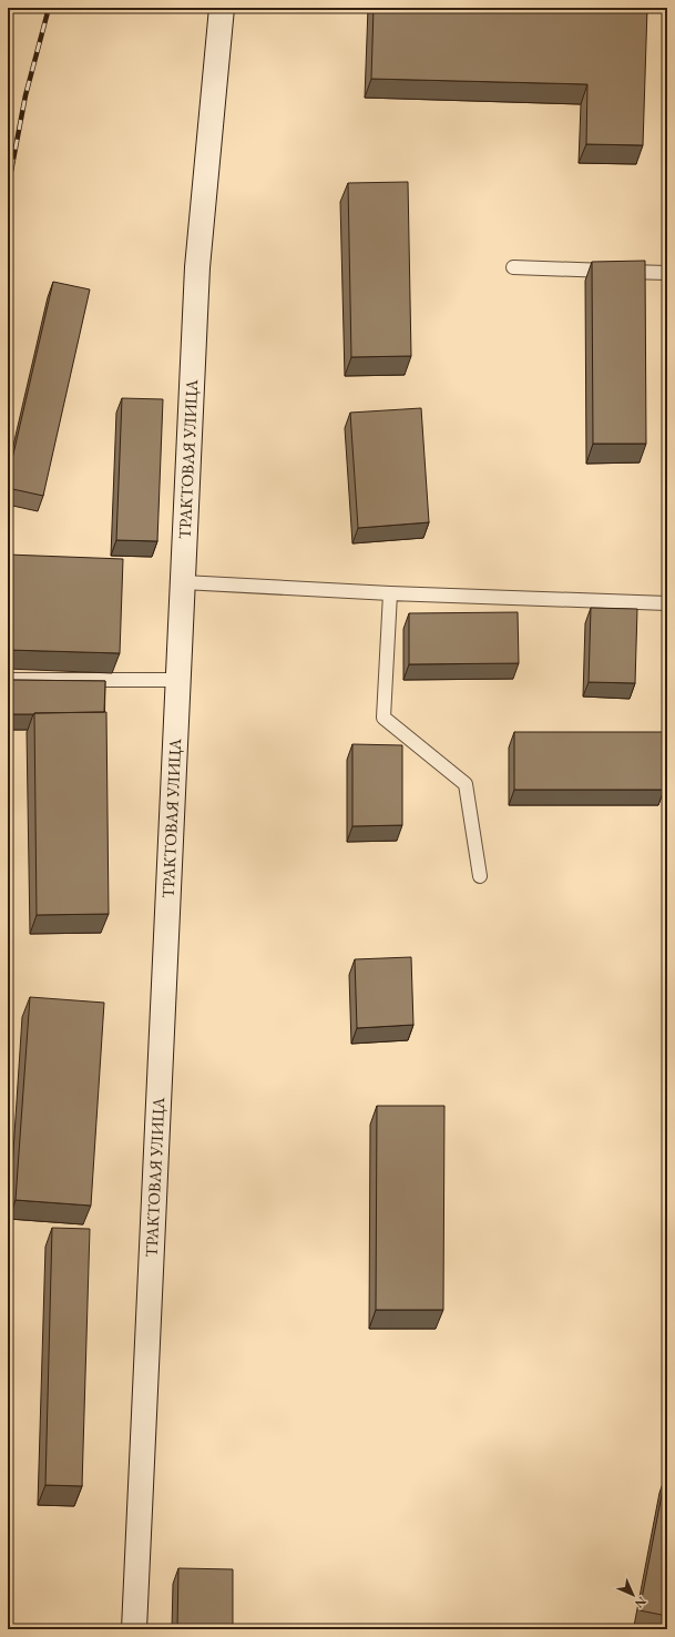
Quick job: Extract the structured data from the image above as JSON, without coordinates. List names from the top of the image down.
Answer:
{
  "streets": {
    "main road": ["ТРАКТОВАЯ УЛИЦА"]
  },
  "north": "bottom right"
}
